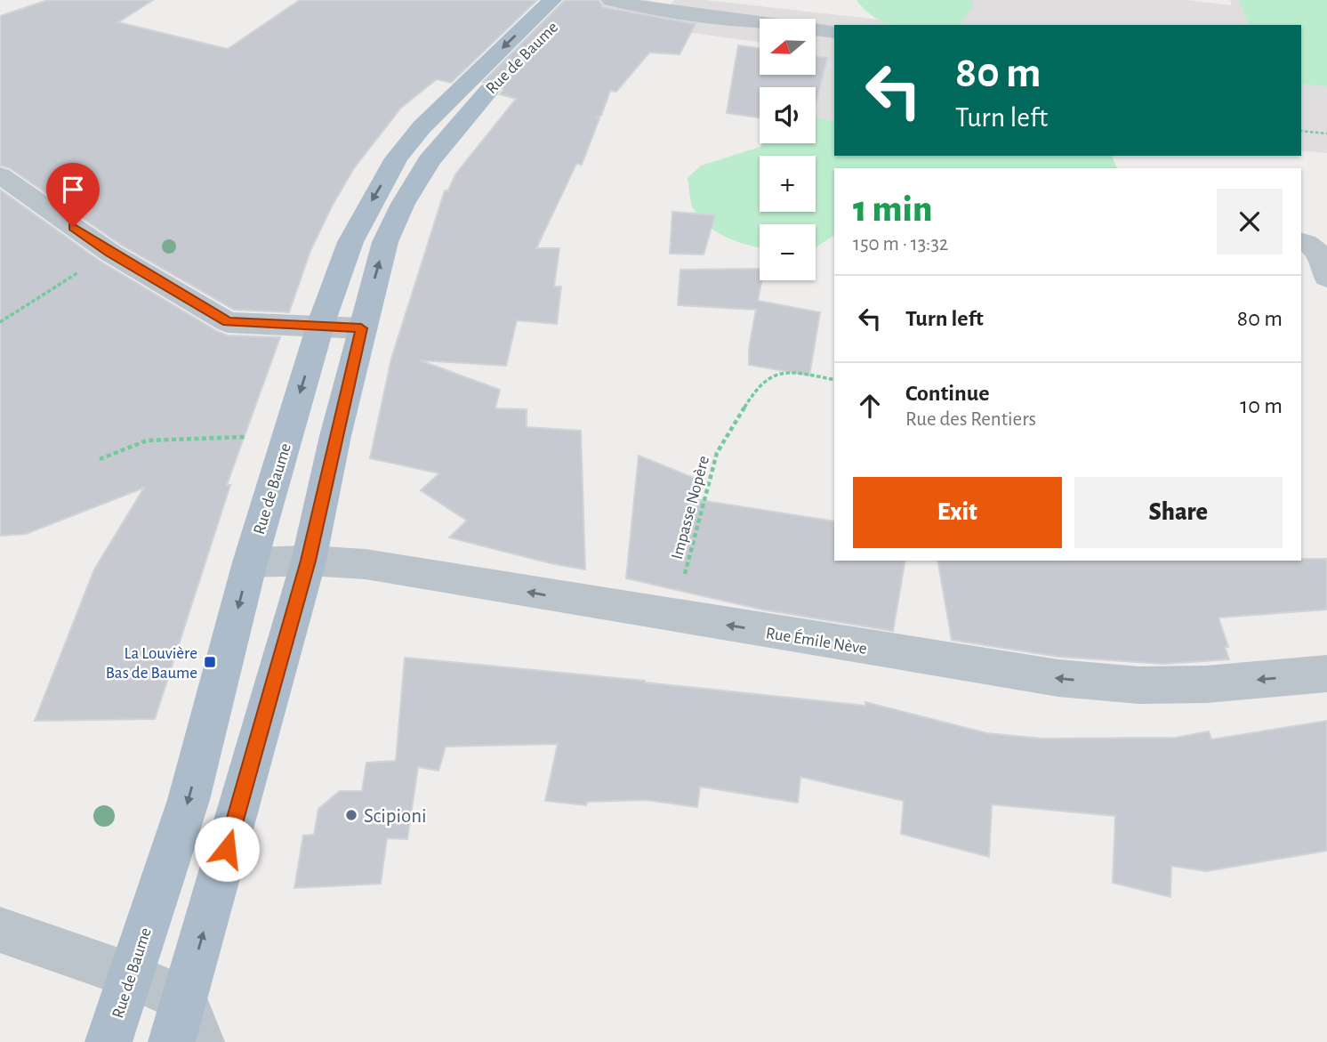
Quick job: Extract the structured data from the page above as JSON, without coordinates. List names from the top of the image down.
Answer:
{
  "streets": {
    "main road": ["Rue de Baume"],
    "street": ["Rue Émile Nève"],
    "path": ["Impasse Nopère"]
  },
  "crossings": [
    ["Rue de Baume", "Rue Émile Nève"],
    ["Impasse Nopère", "Rue Émile Nève"]
  ],
  "one_way": ["Rue Émile Nève"],
  "places": {
    "transit": ["La Louvière Bas de Baume"],
    "other": ["Scipioni"]
  },
  "north": "left",
  "page": {
    "map_buttons": ["+", "−"],
    "turn": ["80 m", "Turn left"],
    "heading": ["1 min", "150 m · 13:32"],
    "list": [
      {
        "name": "Turn left",
        "value": "80 m"
      },
      {
        "name": "Continue",
        "note": "Rue des Rentiers",
        "value": "10 m"
      }
    ],
    "buttons": ["Exit", "Share"]
  }
}
